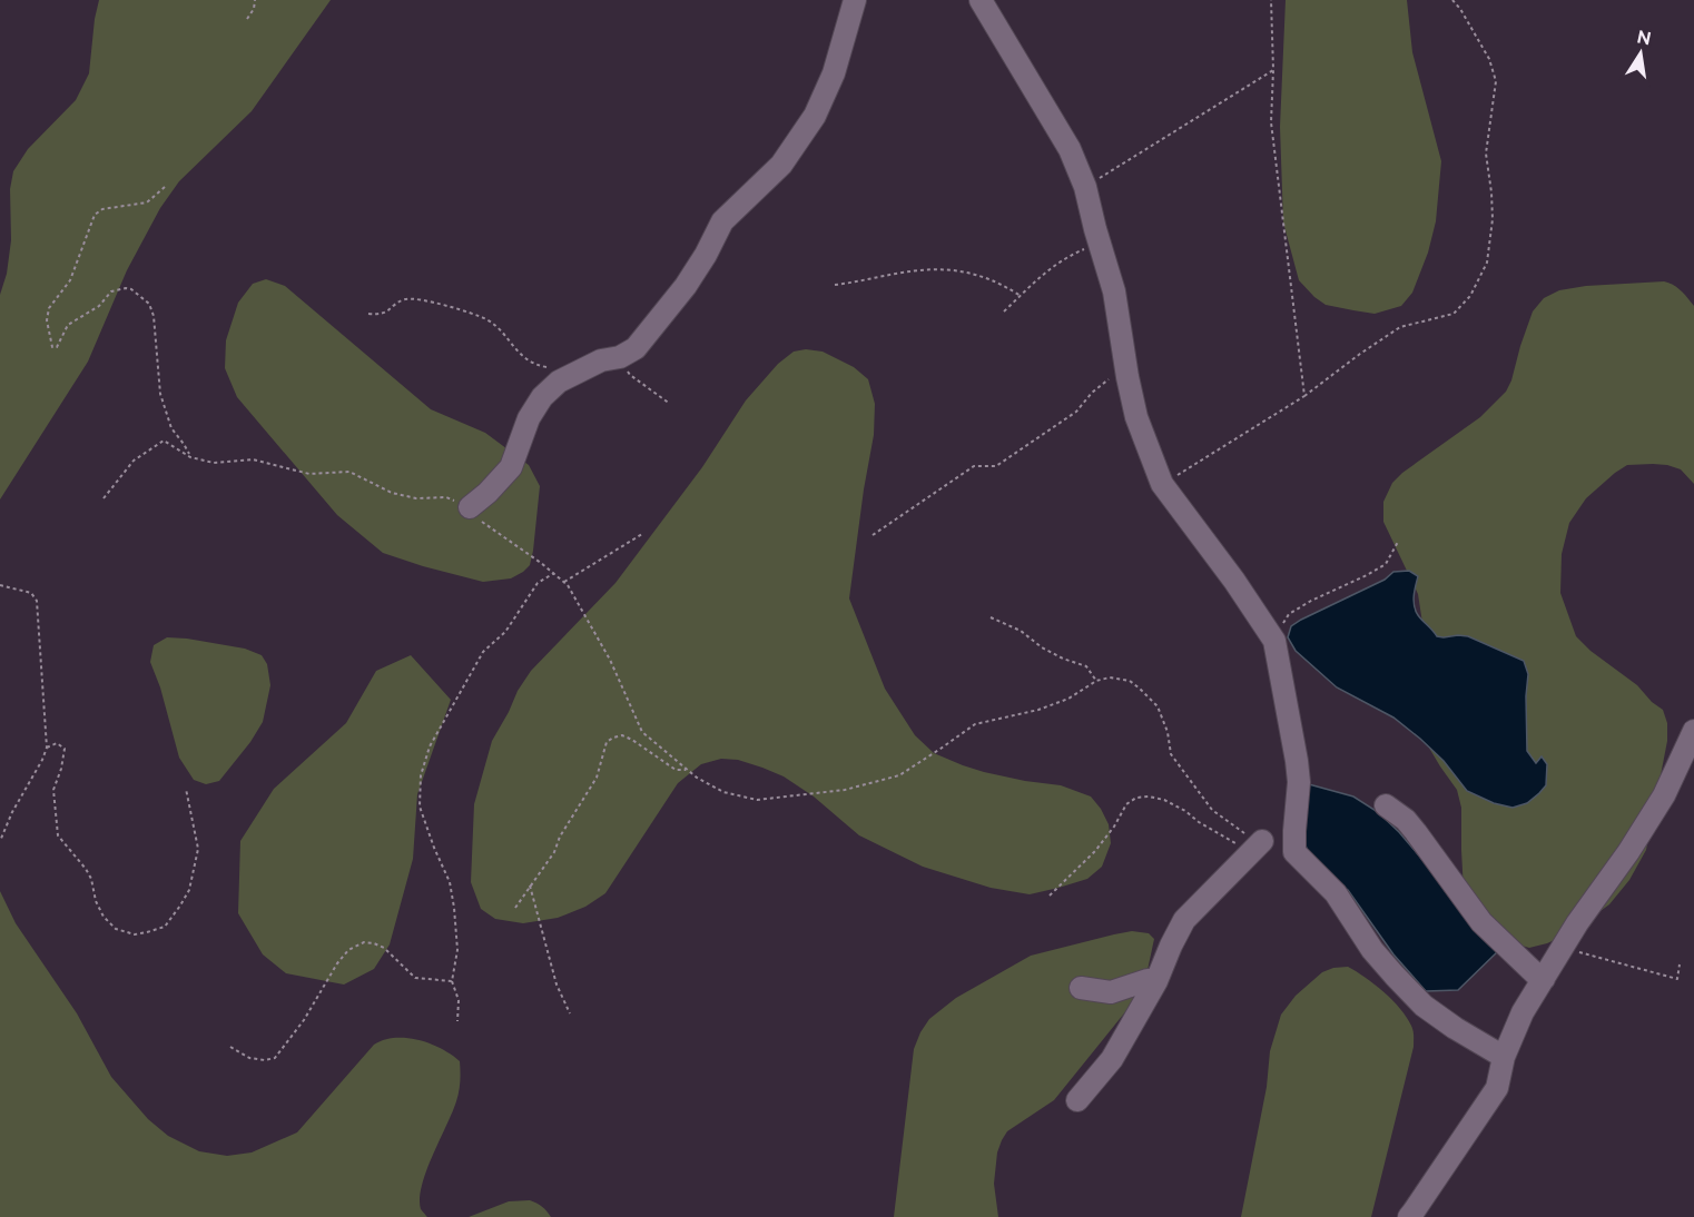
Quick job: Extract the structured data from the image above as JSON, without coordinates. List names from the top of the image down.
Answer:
{
  "north": "top"
}
